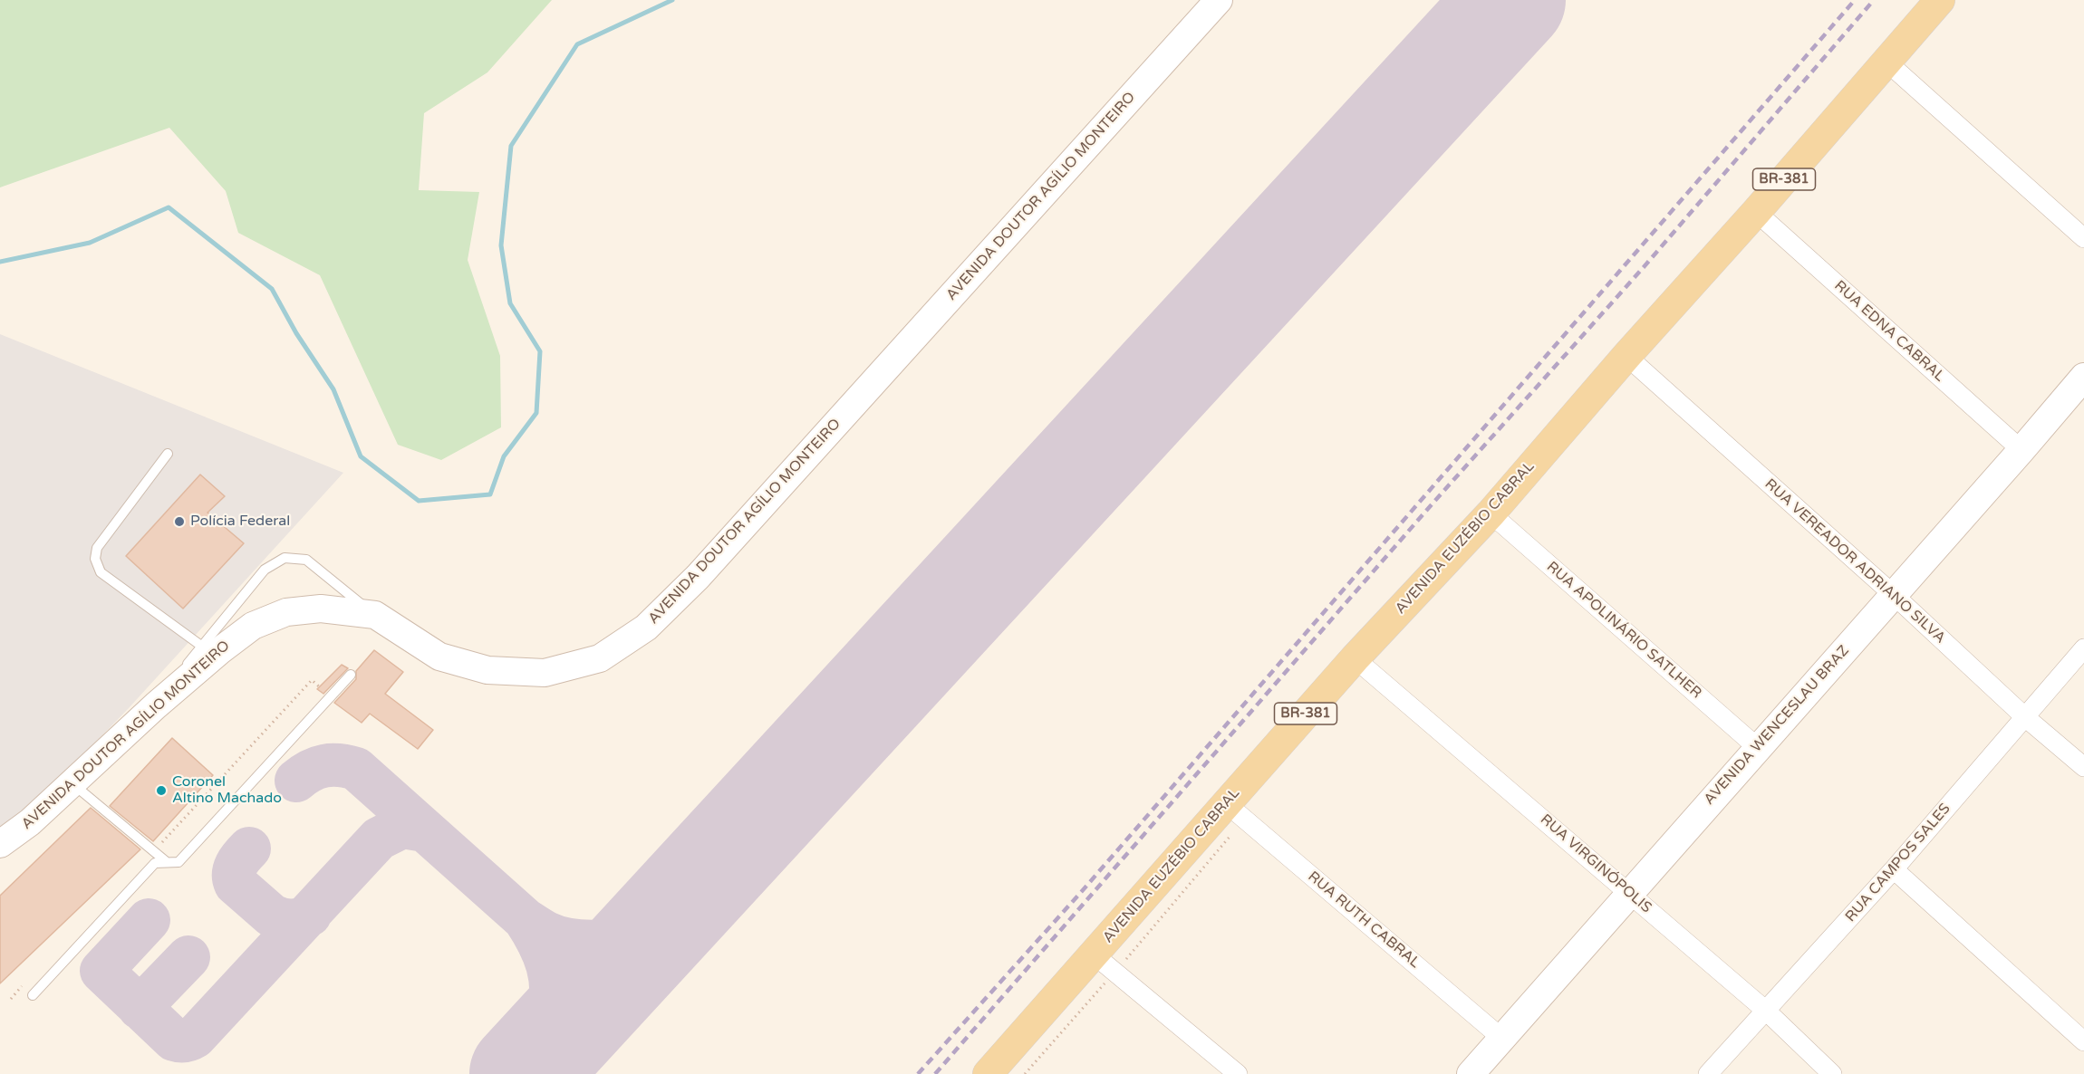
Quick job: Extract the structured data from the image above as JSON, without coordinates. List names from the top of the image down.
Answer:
{
  "streets": {
    "main road": ["BR-381", "AVENIDA EUZÉBIO CABRAL"],
    "street": [
      "AVENIDA DOUTOR AGÍLIO MONTEIRO",
      "RUA EDNA CABRAL",
      "RUA VEREADOR ADRIANO SILVA",
      "RUA APOLINÁRIO SATLHER",
      "AVENIDA WENCESLAU BRAZ",
      "RUA CAMPOS SALES",
      "RUA VIRGINÓPOLIS",
      "RUA RUTH CABRAL"
    ]
  },
  "crossings": [
    ["RUA EDNA CABRAL", "AVENIDA EUZÉBIO CABRAL"],
    ["RUA EDNA CABRAL", "AVENIDA WENCESLAU BRAZ"],
    ["AVENIDA EUZÉBIO CABRAL", "RUA VEREADOR ADRIANO SILVA"],
    ["AVENIDA EUZÉBIO CABRAL", "RUA APOLINÁRIO SATLHER"],
    ["AVENIDA EUZÉBIO CABRAL", "RUA VIRGINÓPOLIS"],
    ["AVENIDA EUZÉBIO CABRAL", "RUA RUTH CABRAL"],
    ["RUA VEREADOR ADRIANO SILVA", "AVENIDA WENCESLAU BRAZ"],
    ["RUA VEREADOR ADRIANO SILVA", "RUA CAMPOS SALES"],
    ["RUA APOLINÁRIO SATLHER", "AVENIDA WENCESLAU BRAZ"],
    ["AVENIDA WENCESLAU BRAZ", "RUA VIRGINÓPOLIS"],
    ["AVENIDA WENCESLAU BRAZ", "RUA RUTH CABRAL"],
    ["RUA CAMPOS SALES", "RUA VIRGINÓPOLIS"]
  ],
  "places": ["Polícia Federal", "Coronel Altino Machado"]
}
